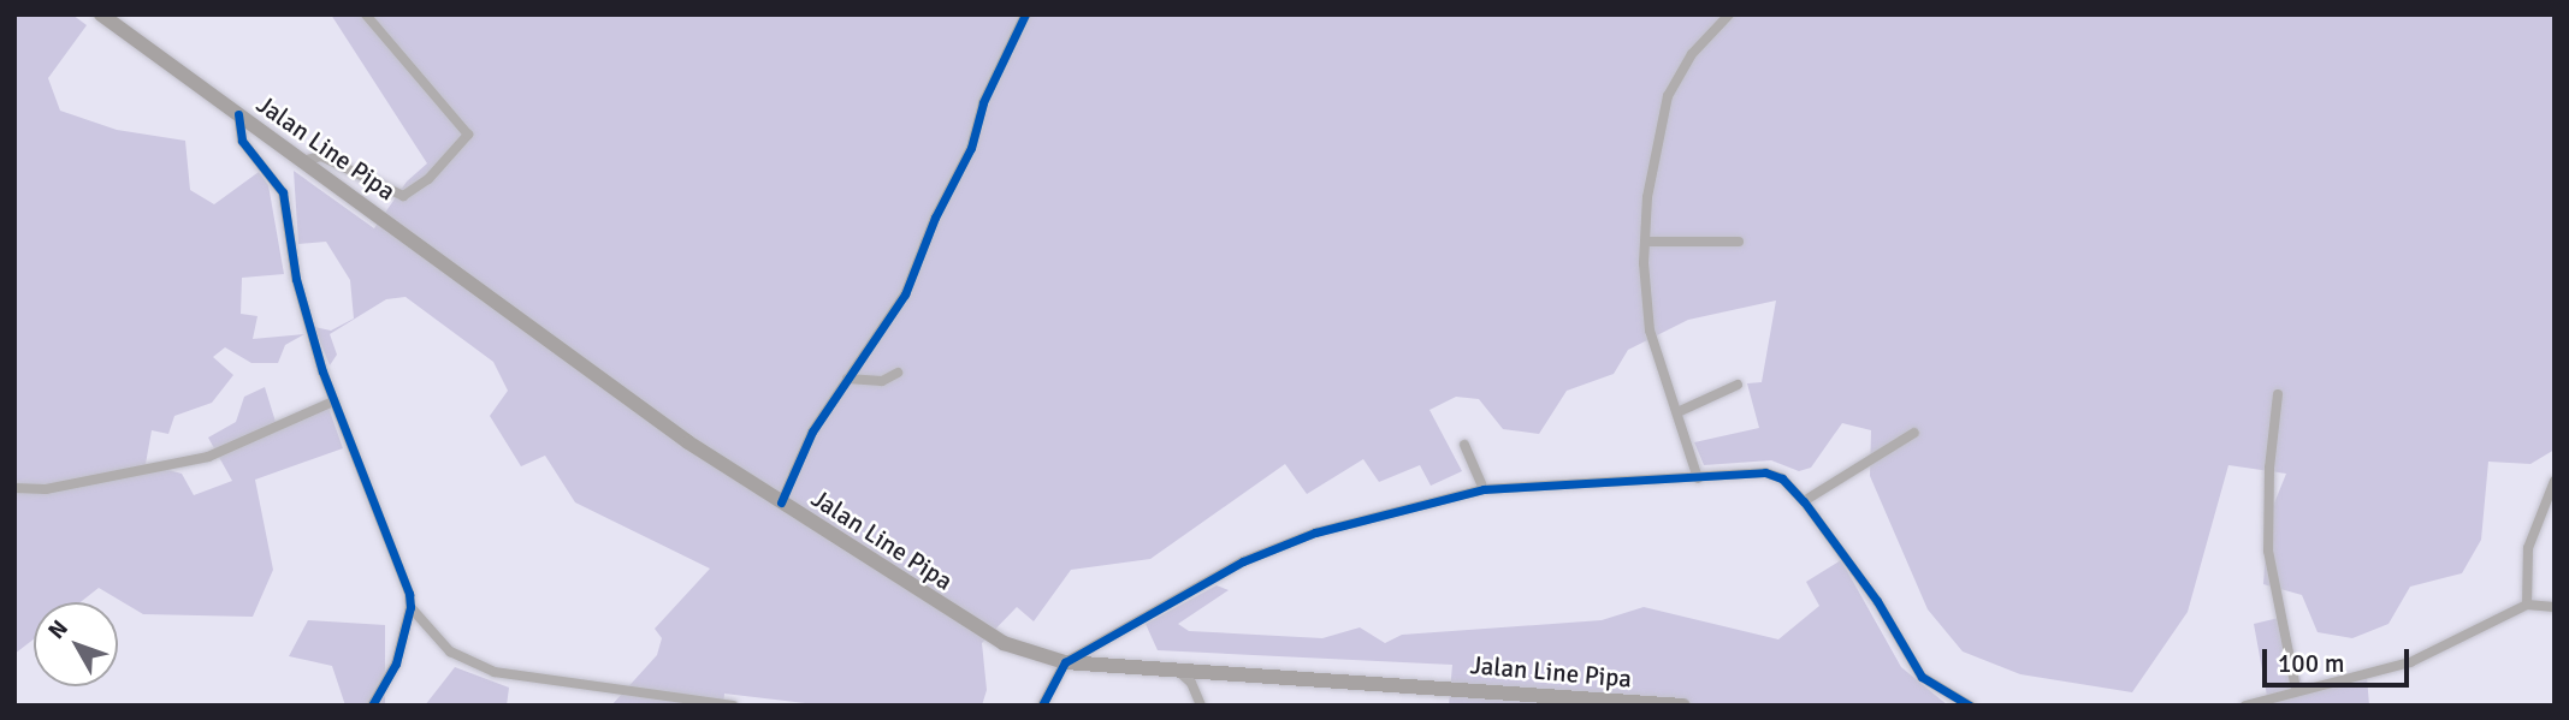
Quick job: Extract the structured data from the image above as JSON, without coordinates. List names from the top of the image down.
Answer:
{
  "streets": {
    "main road": ["Jalan Line Pipa"]
  },
  "scale_bar": "100 m",
  "north": "top left"
}
